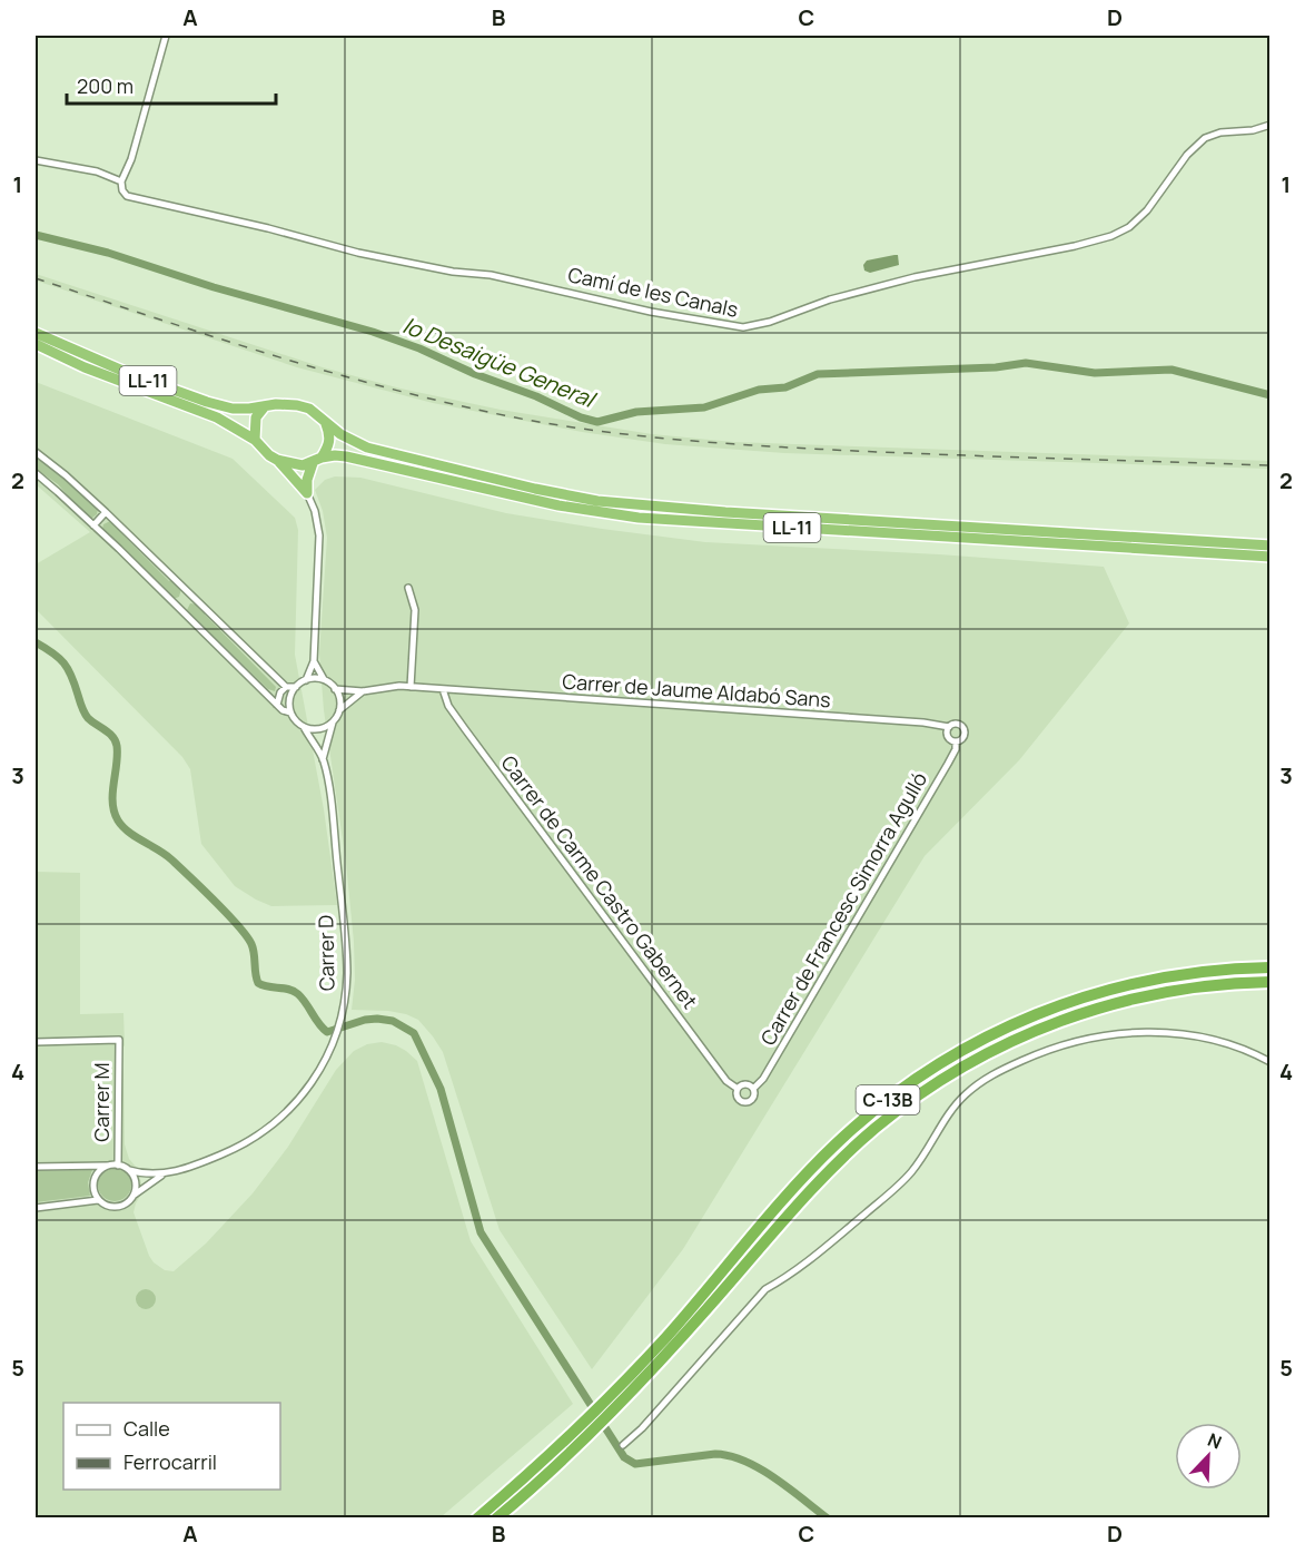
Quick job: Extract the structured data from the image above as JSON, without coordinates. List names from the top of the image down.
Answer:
{
  "streets": {
    "highway": ["LL-11", "C-13B"],
    "street": [
      "Camí de les Canals",
      "Carrer de Jaume Aldabó Sans",
      "Carrer de Carme Castro Gabernet",
      "Carrer de Francesc Simorra Agulló",
      "Carrer D",
      "Carrer M"
    ]
  },
  "crossings": [
    ["Carrer de Jaume Aldabó Sans", "Carrer de Carme Castro Gabernet"],
    ["Carrer de Jaume Aldabó Sans", "Carrer de Francesc Simorra Agulló"],
    ["Carrer de Jaume Aldabó Sans", "Carrer D"],
    ["Carrer de Carme Castro Gabernet", "Carrer de Francesc Simorra Agulló"],
    ["Carrer D", "Carrer M"]
  ],
  "water": ["lo Desaigüe General"],
  "legend": ["Calle", "Ferrocarril"],
  "scale_bar": "200 m",
  "north": "top right",
  "grid": {
    "columns": [
      "A",
      "B",
      "C",
      "D"
    ],
    "rows": [
      "1",
      "2",
      "3",
      "4",
      "5"
    ]
  }
}
